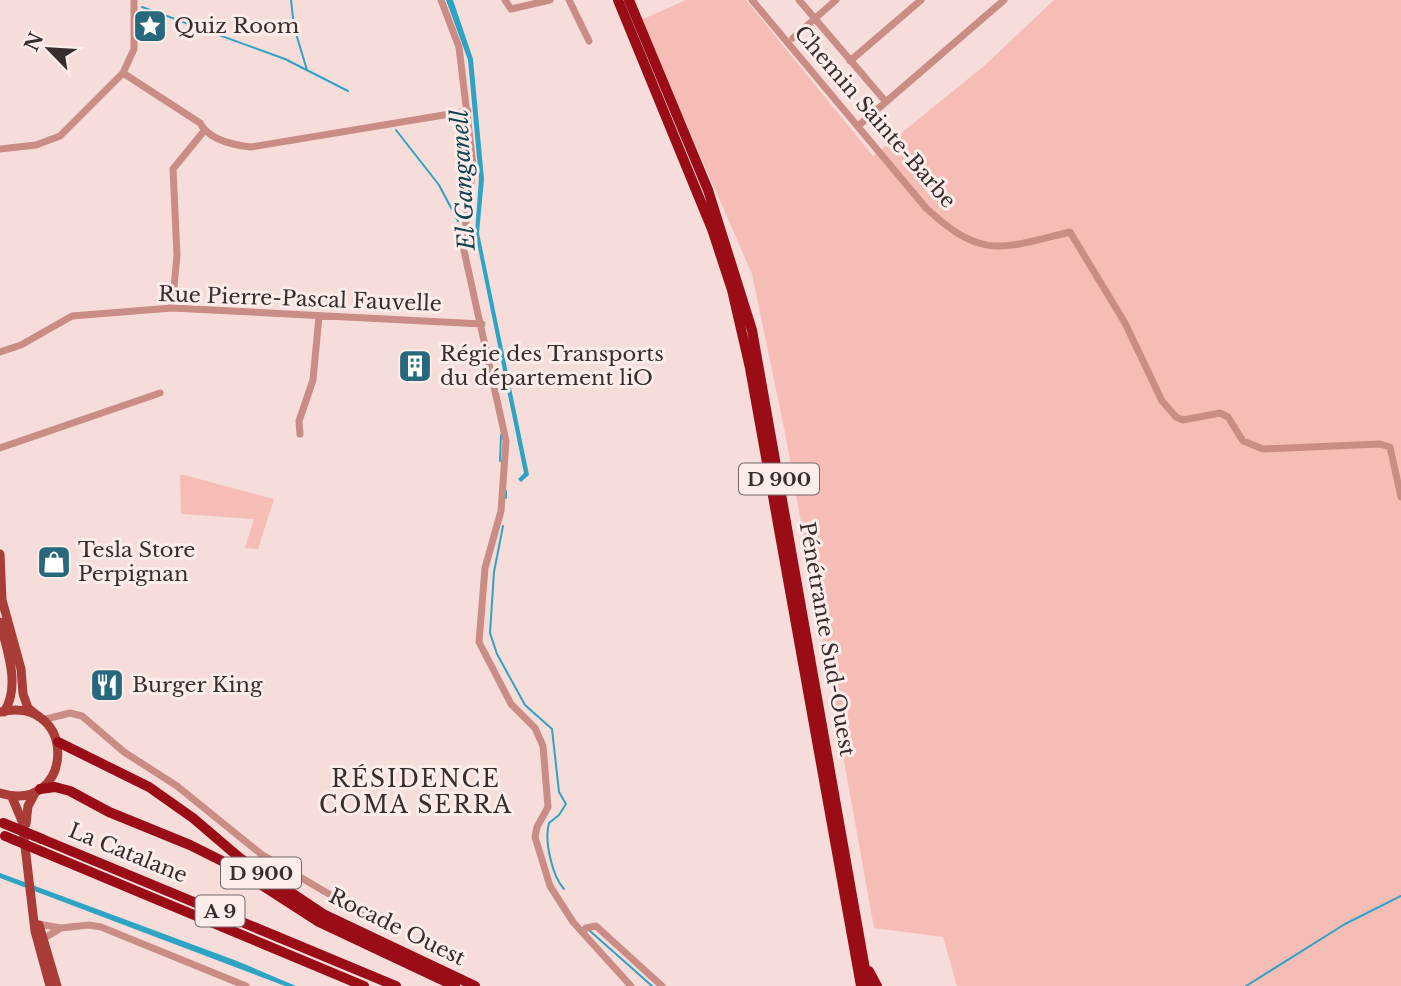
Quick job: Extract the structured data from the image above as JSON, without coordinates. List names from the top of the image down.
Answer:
{
  "streets": {
    "highway": [
      "D 900",
      "Pénétrante Sud-Ouest",
      "La Catalane",
      "A 9",
      "Rocade Ouest"
    ],
    "street": ["Chemin Sainte-Barbe", "Rue Pierre-Pascal Fauvelle"]
  },
  "districts": ["RÉSIDENCE COMA SERRA"],
  "water": ["El Ganganell"],
  "places": {
    "place": ["Quiz Room"],
    "building": ["Régie des Transports du département liO"],
    "shop": ["Tesla Store Perpignan"],
    "restaurant": ["Burger King"]
  },
  "north": "top left"
}
